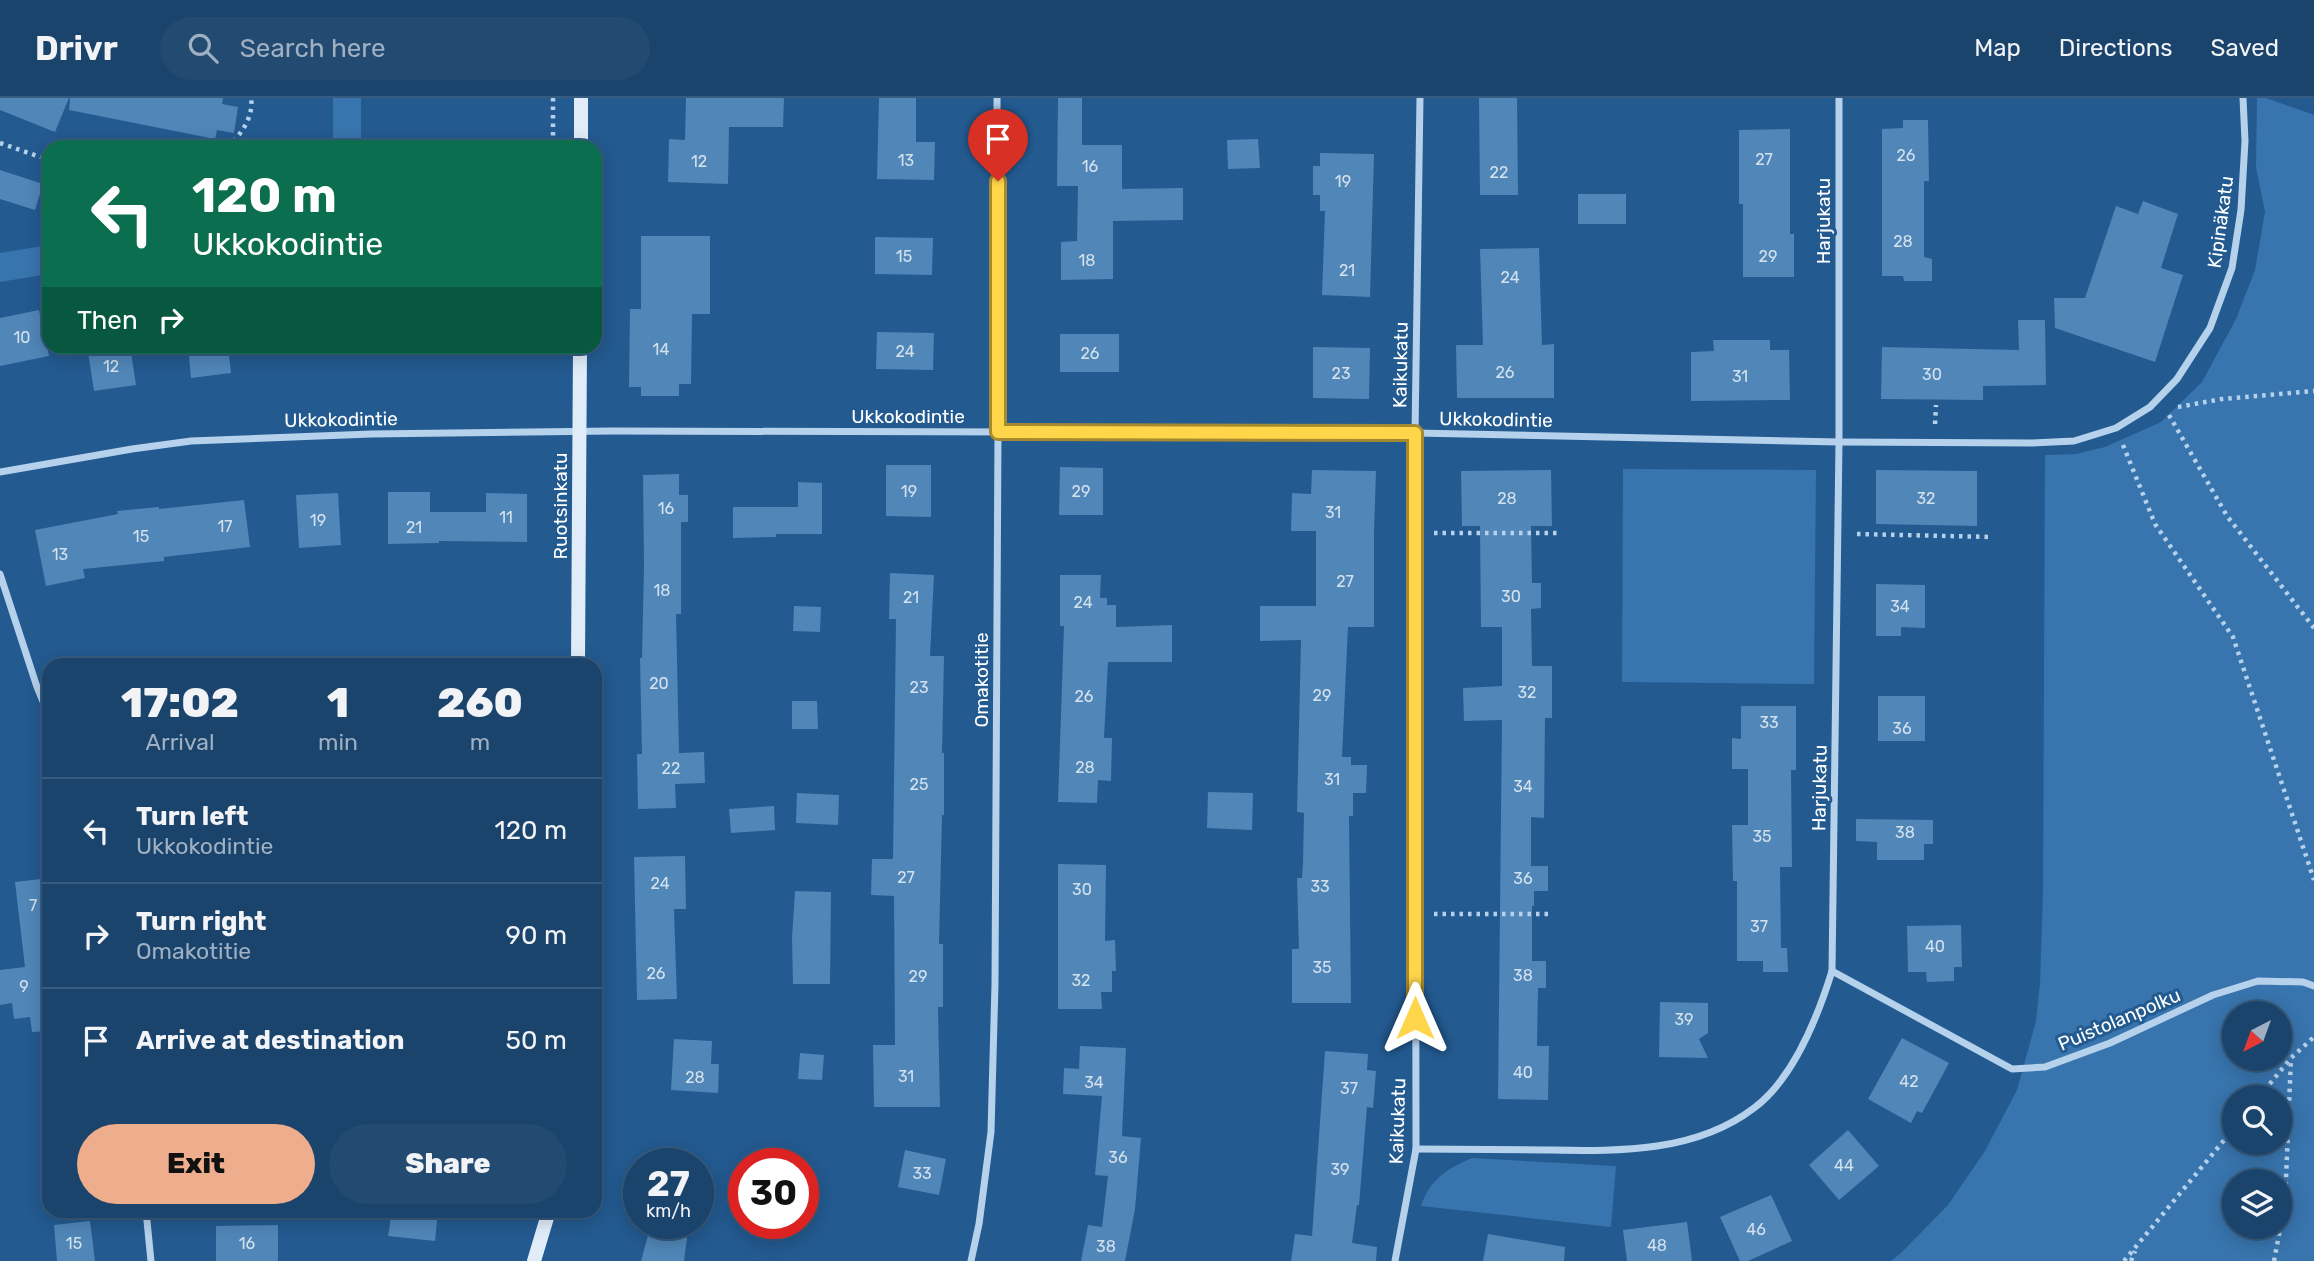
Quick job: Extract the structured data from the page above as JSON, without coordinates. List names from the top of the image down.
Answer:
{
  "streets": {
    "street": [
      "Harjukatu",
      "Kipinäkatu",
      "Kaikukatu",
      "Ukkokodintie",
      "Ruotsinkatu",
      "Omakotitie",
      "Puistolanpolku"
    ]
  },
  "crossings": [
    ["Harjukatu", "Kaikukatu"],
    ["Harjukatu", "Ukkokodintie"],
    ["Harjukatu", "Puistolanpolku"],
    ["Kipinäkatu", "Ukkokodintie"],
    ["Kaikukatu", "Ukkokodintie"],
    ["Ukkokodintie", "Ruotsinkatu"],
    ["Ukkokodintie", "Omakotitie"]
  ],
  "house_numbers": [
    "26",
    "27",
    "13",
    "12",
    "16",
    "22",
    "19",
    "28",
    "15",
    "29",
    "18",
    "21",
    "24",
    "10",
    "14",
    "24",
    "26",
    "12",
    "26",
    "23",
    "30",
    "31",
    "19",
    "29",
    "28",
    "32",
    "16",
    "31",
    "11",
    "19",
    "17",
    "21",
    "15",
    "13",
    "27",
    "18",
    "30",
    "21",
    "24",
    "34",
    "20",
    "23",
    "32",
    "29",
    "26",
    "33",
    "36",
    "28",
    "22",
    "31",
    "25",
    "34",
    "38",
    "35",
    "27",
    "36",
    "24",
    "33",
    "30",
    "7",
    "37",
    "40",
    "35",
    "26",
    "38",
    "29",
    "32",
    "9",
    "39",
    "40",
    "31",
    "28",
    "42",
    "34",
    "37",
    "36",
    "44",
    "39",
    "33",
    "46",
    "15",
    "16",
    "48",
    "38"
  ],
  "north": "bottom left",
  "page": {
    "header": "Drivr",
    "search": "Search here",
    "nav": ["Map", "Directions", "Saved"],
    "turn": ["120 m", "Ukkokodintie"],
    "then": "Then",
    "eta": [
      "17:02",
      "Arrival",
      "1",
      "min",
      "260",
      "m"
    ],
    "list": [
      {
        "name": "Turn left",
        "note": "Ukkokodintie",
        "value": "120 m"
      },
      {
        "name": "Turn right",
        "note": "Omakotitie",
        "value": "90 m"
      },
      {
        "name": "Arrive at destination",
        "value": "50 m"
      }
    ],
    "buttons": ["Exit", "Share"],
    "speed": "27 km/h",
    "limit": "30"
  }
}
